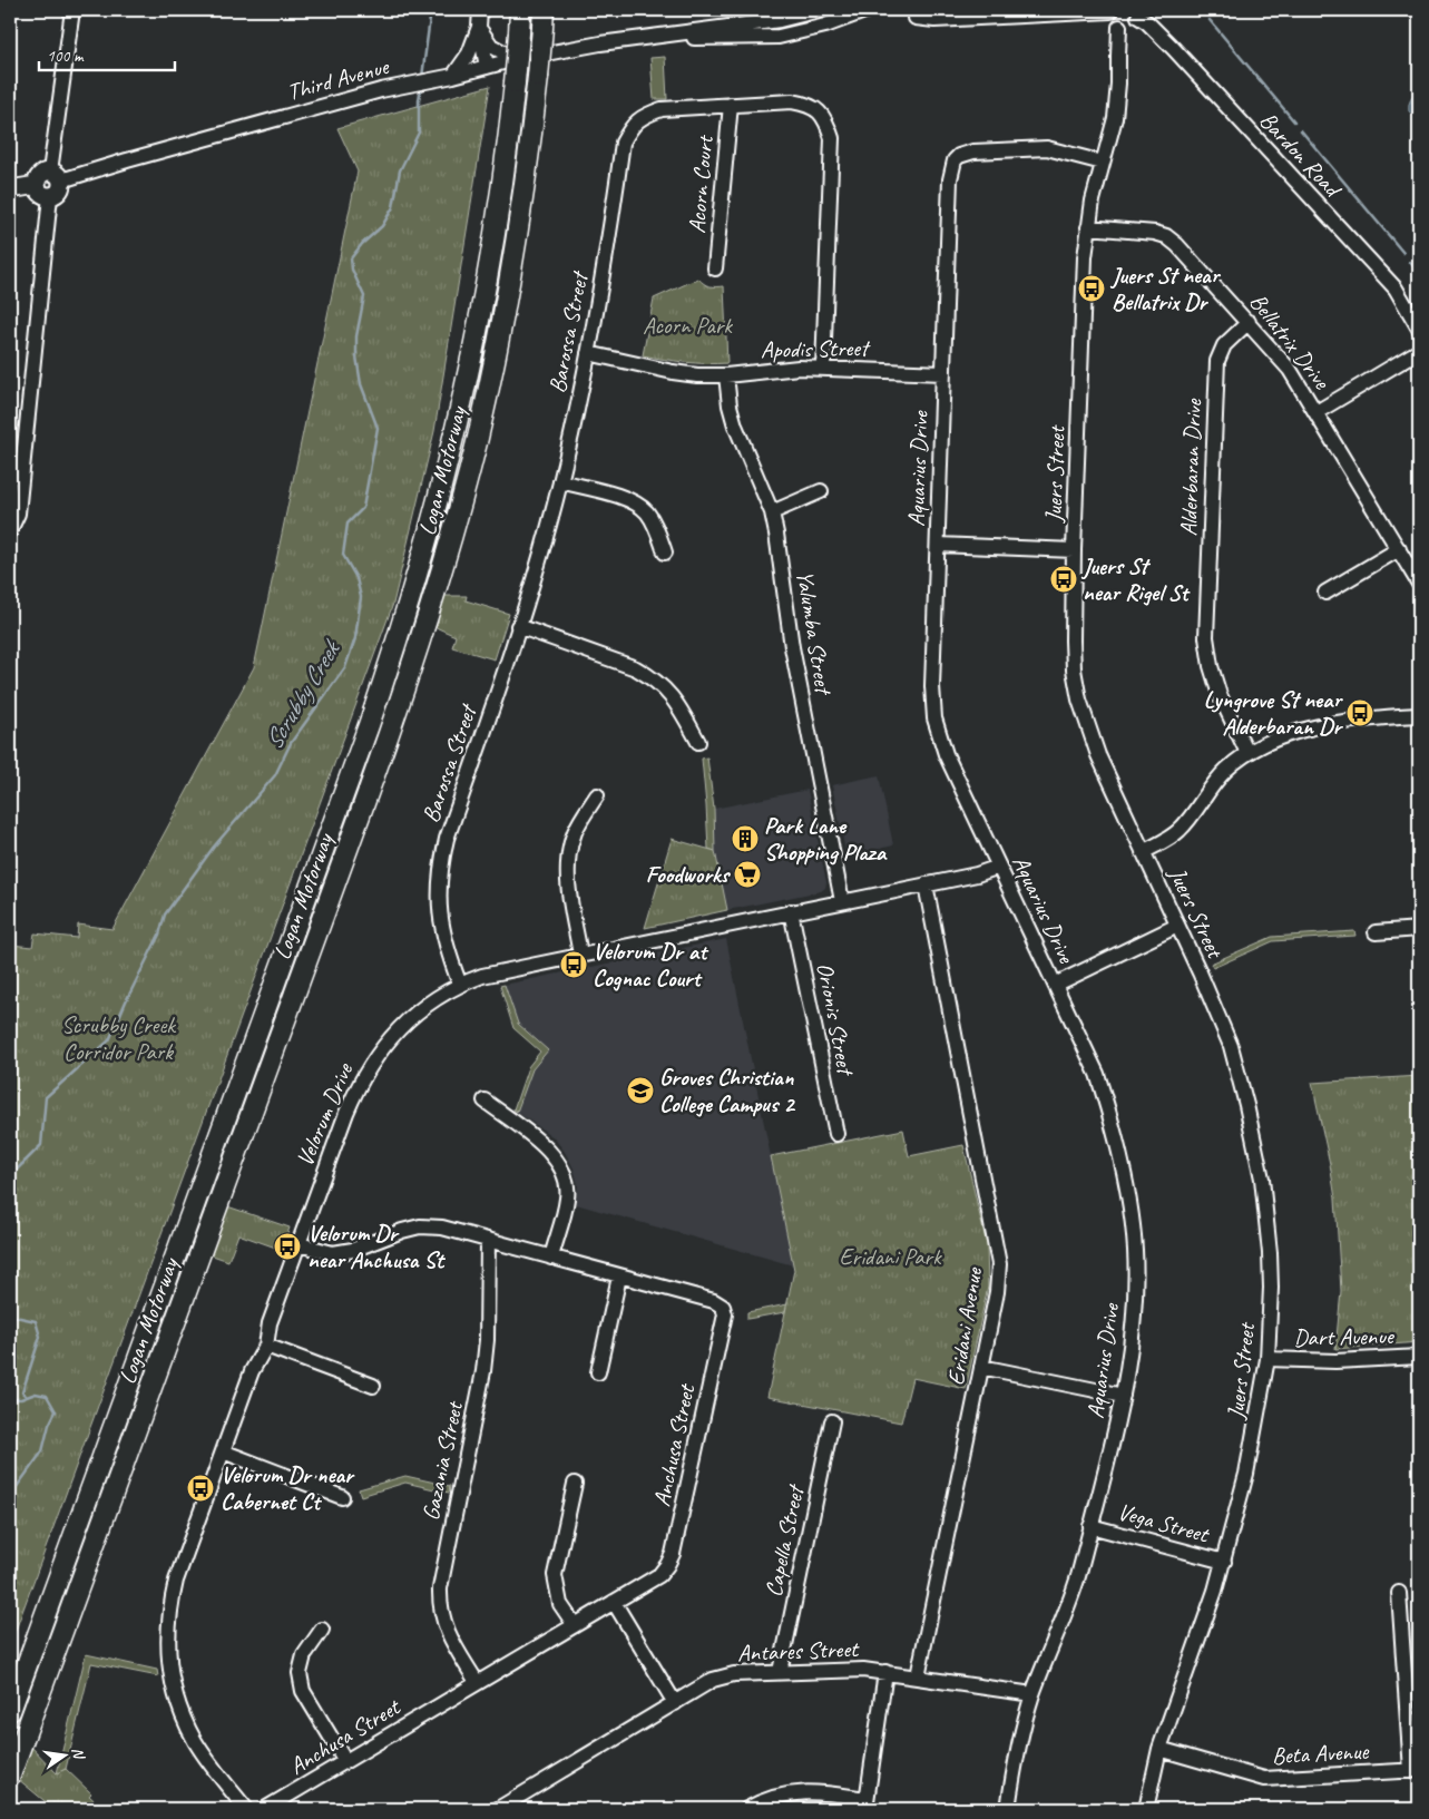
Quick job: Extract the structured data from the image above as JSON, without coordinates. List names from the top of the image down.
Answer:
{
  "streets": {
    "highway": ["Logan Motorway"],
    "street": [
      "Third Avenue",
      "Bardon Road",
      "Acorn Court",
      "Barossa Street",
      "Bellatrix Drive",
      "Apodis Street",
      "Alderbaran Drive",
      "Aquarius Drive",
      "Juers Street",
      "Yalumba Street",
      "Orionis Street",
      "Velorum Drive",
      "Eridani Avenue",
      "Dart Avenue",
      "Anchusa Street",
      "Gazania Street",
      "Vega Street",
      "Capella Street",
      "Antares Street",
      "Beta Avenue"
    ]
  },
  "crossings": [
    ["Acorn Court", "Barossa Street"],
    ["Barossa Street", "Apodis Street"],
    ["Barossa Street", "Velorum Drive"],
    ["Bellatrix Drive", "Alderbaran Drive"],
    ["Bellatrix Drive", "Juers Street"],
    ["Apodis Street", "Aquarius Drive"],
    ["Apodis Street", "Yalumba Street"],
    ["Aquarius Drive", "Juers Street"],
    ["Aquarius Drive", "Velorum Drive"],
    ["Aquarius Drive", "Vega Street"],
    ["Aquarius Drive", "Antares Street"],
    ["Juers Street", "Dart Avenue"],
    ["Juers Street", "Vega Street"],
    ["Juers Street", "Beta Avenue"],
    ["Yalumba Street", "Velorum Drive"],
    ["Orionis Street", "Velorum Drive"],
    ["Velorum Drive", "Eridani Avenue"],
    ["Velorum Drive", "Anchusa Street"],
    ["Eridani Avenue", "Antares Street"],
    ["Anchusa Street", "Gazania Street"],
    ["Capella Street", "Antares Street"]
  ],
  "water": ["Scrubby Creek"],
  "parks": ["Acorn Park", "Scrubby Creek Corridor Park", "Eridani Park"],
  "places": {
    "bus stop": [
      "Juers St near Bellatrix Dr",
      "Juers St near Rigel St",
      "Lyngrove St near Alderbaran Dr",
      "Velorum Dr at Cognac Court",
      "Velorum Dr near Anchusa St",
      "Velorum Dr near Cabernet Ct"
    ],
    "building": ["Park Lane Shopping Plaza"],
    "supermarket": ["Foodworks"],
    "school or university": ["Groves Christian College Campus 2"]
  },
  "scale_bar": "100 m",
  "north": "right"
}
